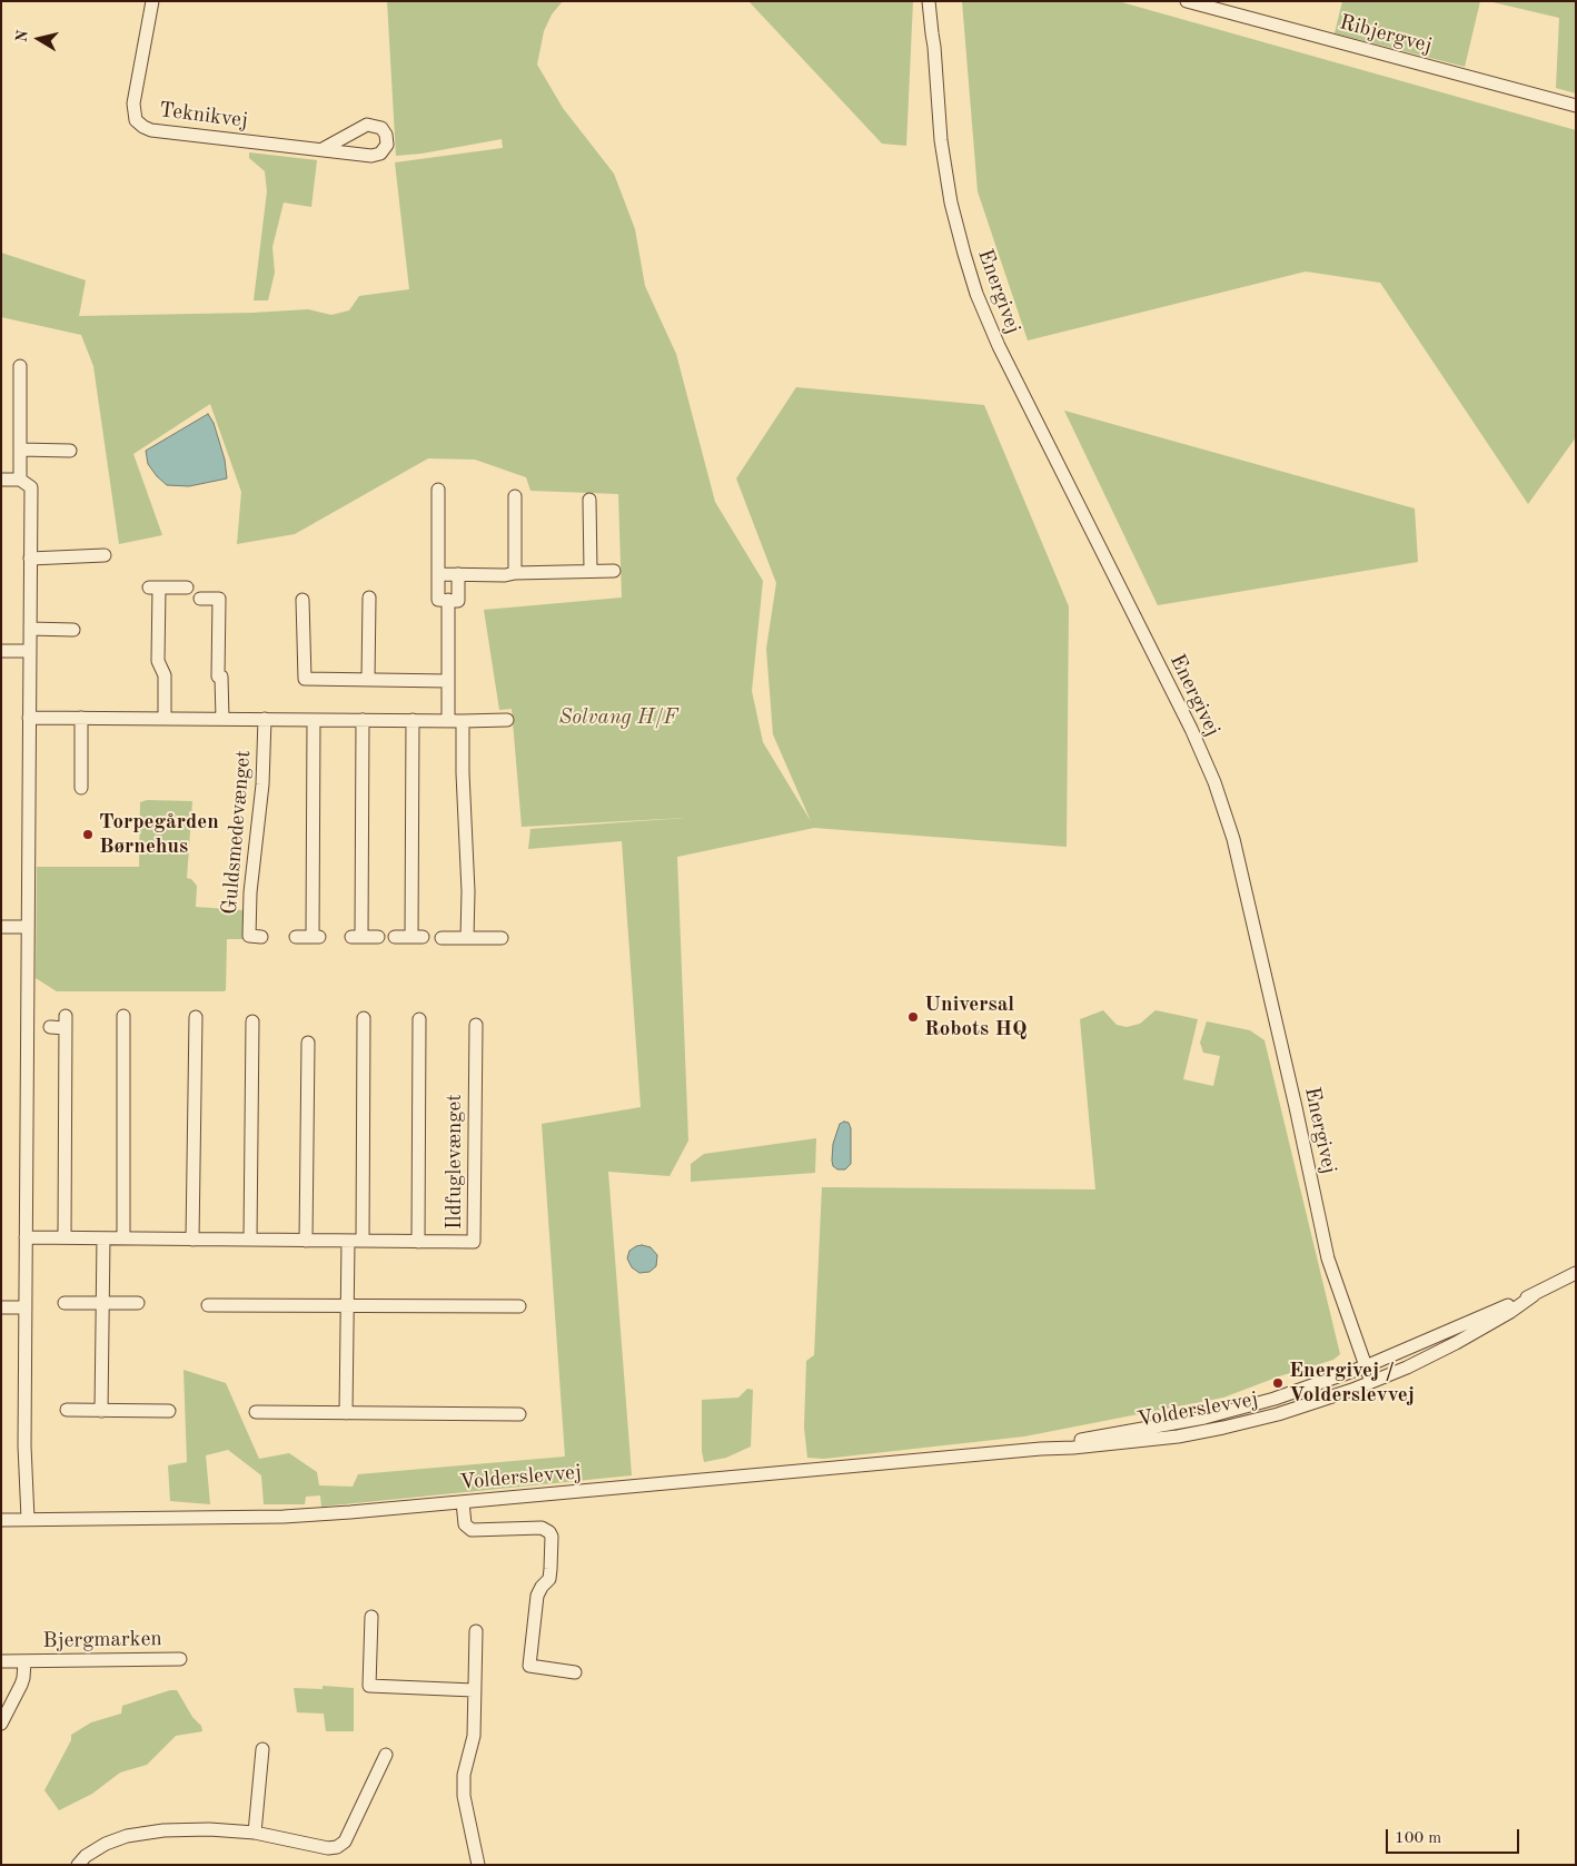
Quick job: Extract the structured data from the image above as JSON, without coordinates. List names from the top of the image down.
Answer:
{
  "streets": {
    "street": [
      "Ribjergvej",
      "Teknikvej",
      "Energivej",
      "Guldsmedevænget",
      "Ildfuglevænget",
      "Volderslevvej",
      "Bjergmarken"
    ]
  },
  "crossings": [
    ["Energivej", "Volderslevvej"]
  ],
  "parks": ["Solvang H/F"],
  "places": ["Torpegården Børnehus", "Universal Robots HQ", "Energivej / Volderslevvej"],
  "scale_bar": "100 m",
  "north": "left"
}
